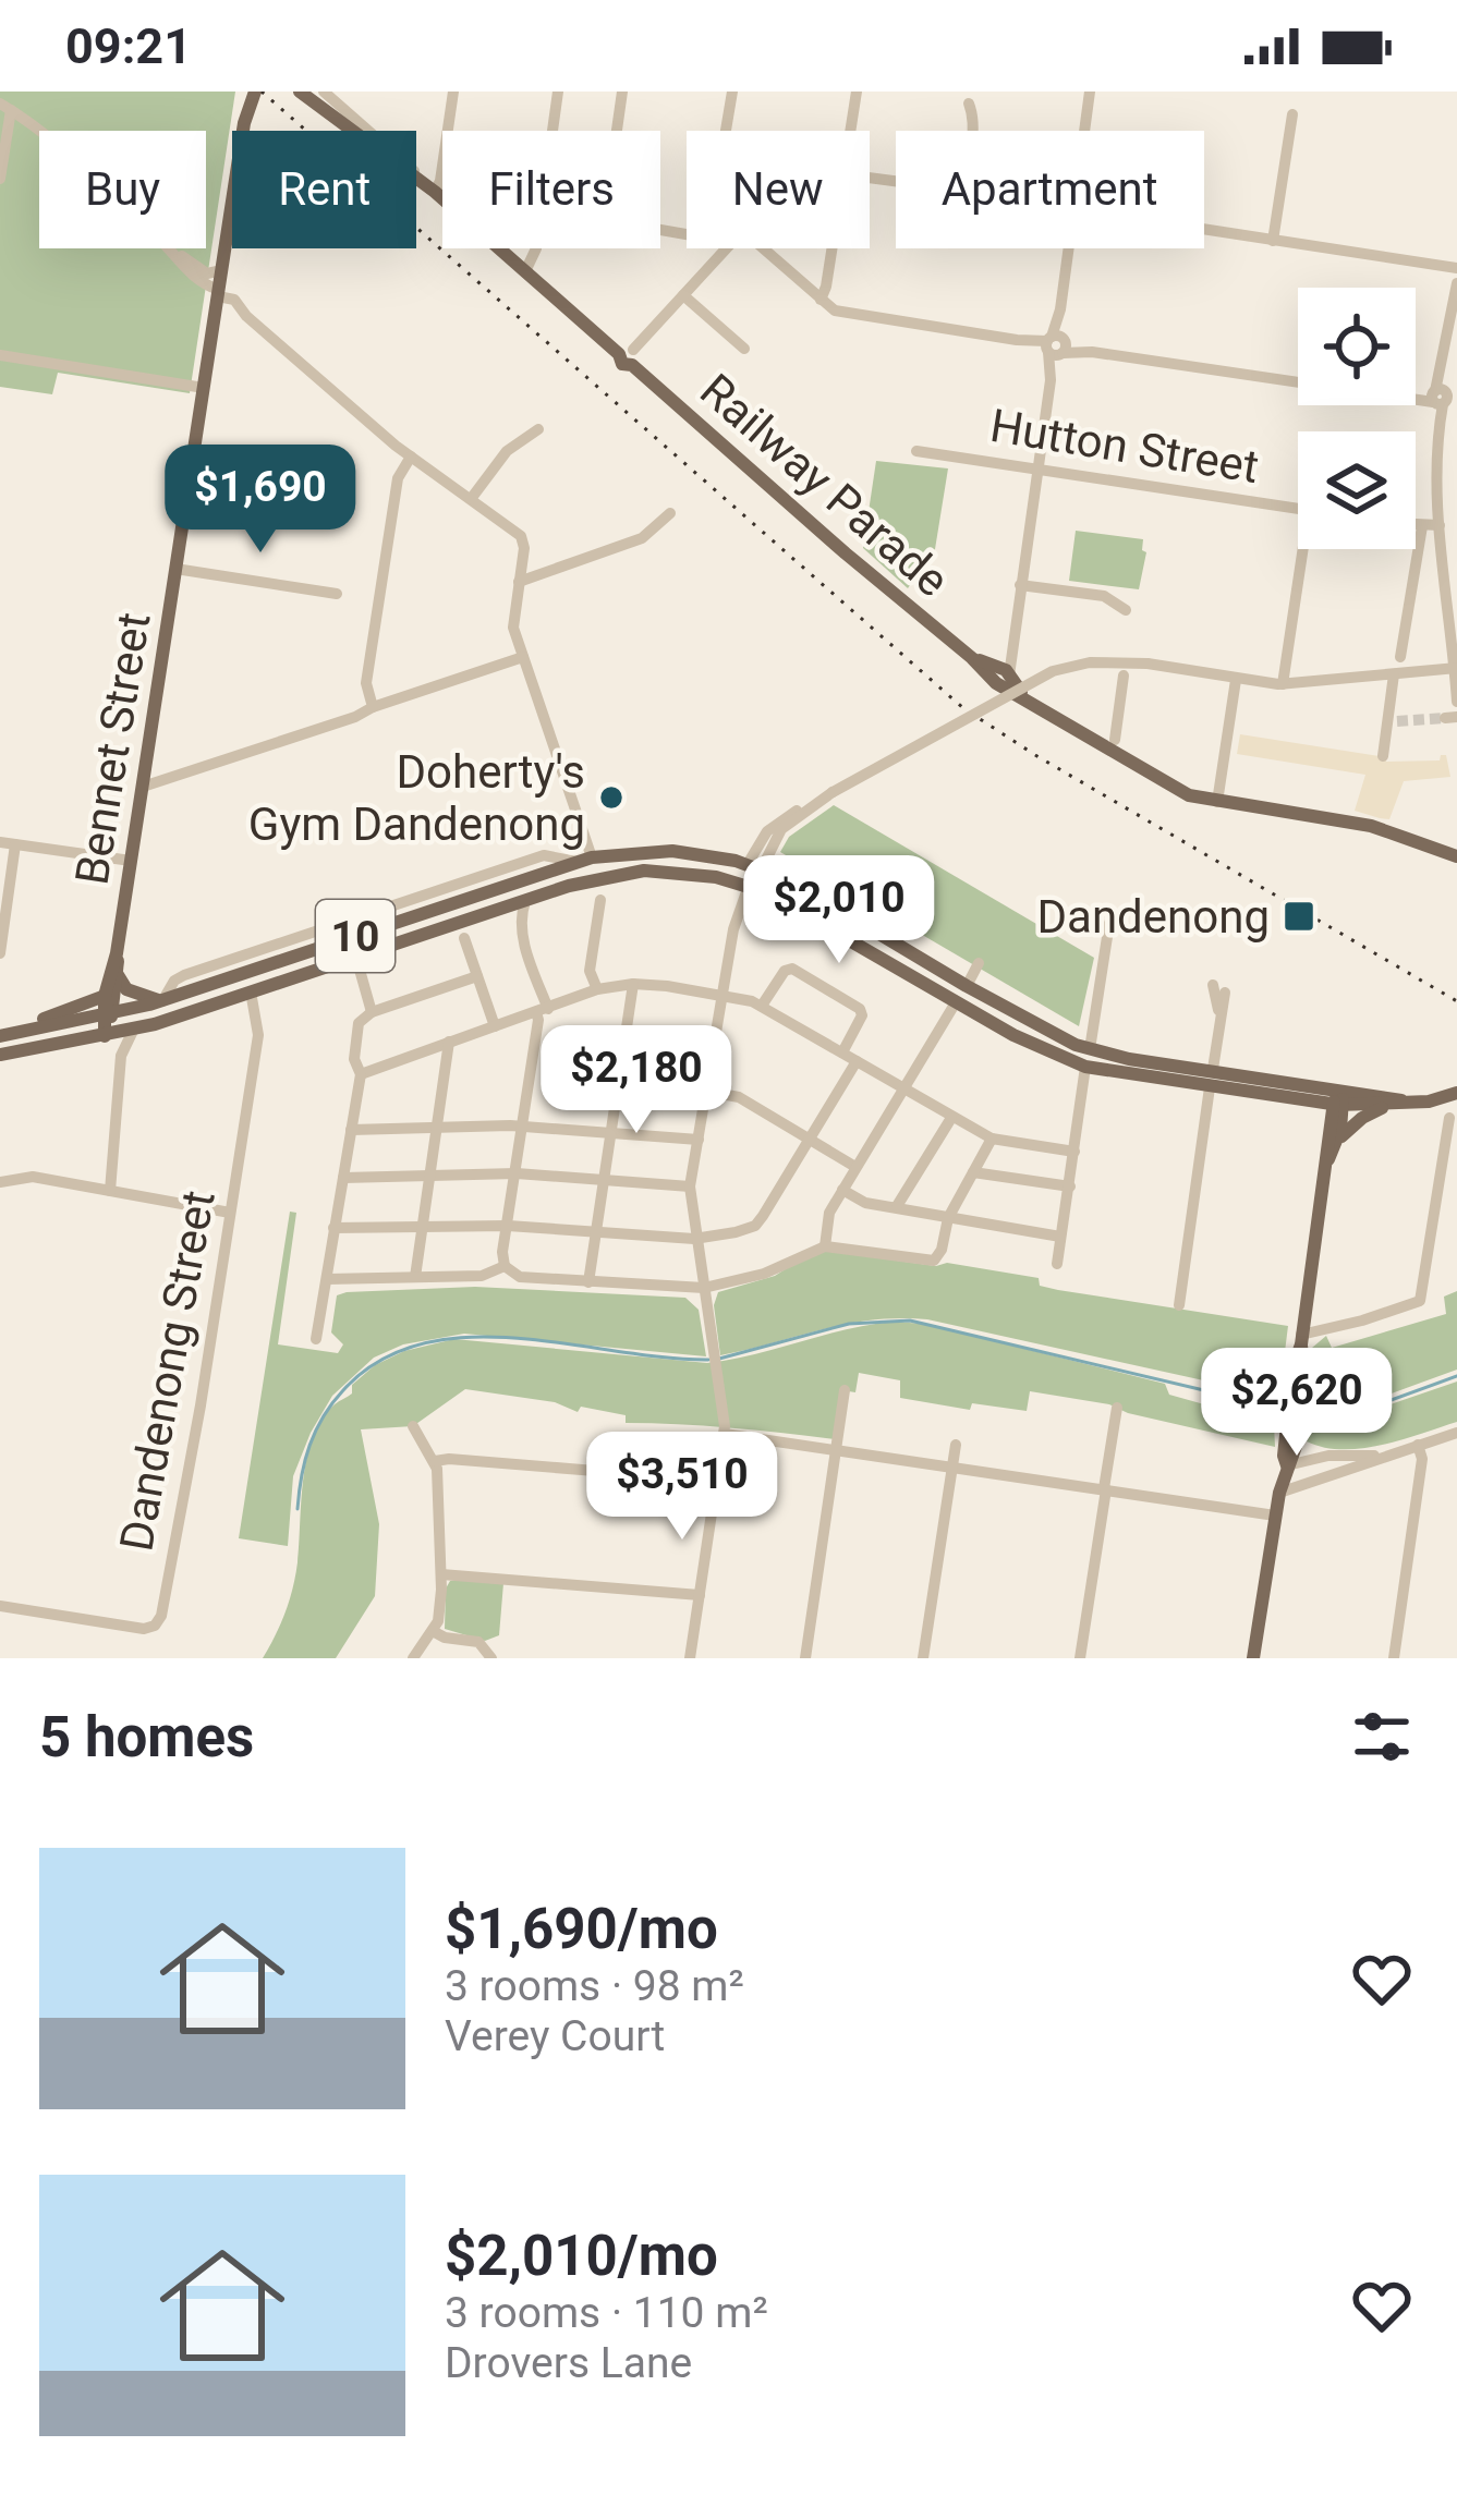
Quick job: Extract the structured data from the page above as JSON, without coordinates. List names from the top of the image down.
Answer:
{
  "streets": {
    "main road": [
      "Railway Parade",
      "Bennet Street",
      "10",
      "Dandenong Street"
    ],
    "street": ["Hutton Street"]
  },
  "crossings": [
    ["Bennet Street", "10"],
    ["10", "Dandenong Street"]
  ],
  "places": {
    "other": ["Doherty's Gym Dandenong"],
    "transit": ["Dandenong"]
  },
  "page": {
    "status": "09:21",
    "chip": [
      "Buy",
      "Rent",
      "Filters",
      "New",
      "Apartment"
    ],
    "price": [
      "$1,690",
      "$2,010",
      "$2,180",
      "$2,620",
      "$3,510"
    ],
    "heading": "5 homes",
    "list": [
      {
        "name": "$1,690/mo",
        "note": "3 rooms · 98 m² · Verey Court"
      },
      {
        "name": "$2,010/mo",
        "note": "3 rooms · 110 m² · Drovers Lane"
      }
    ]
  }
}
